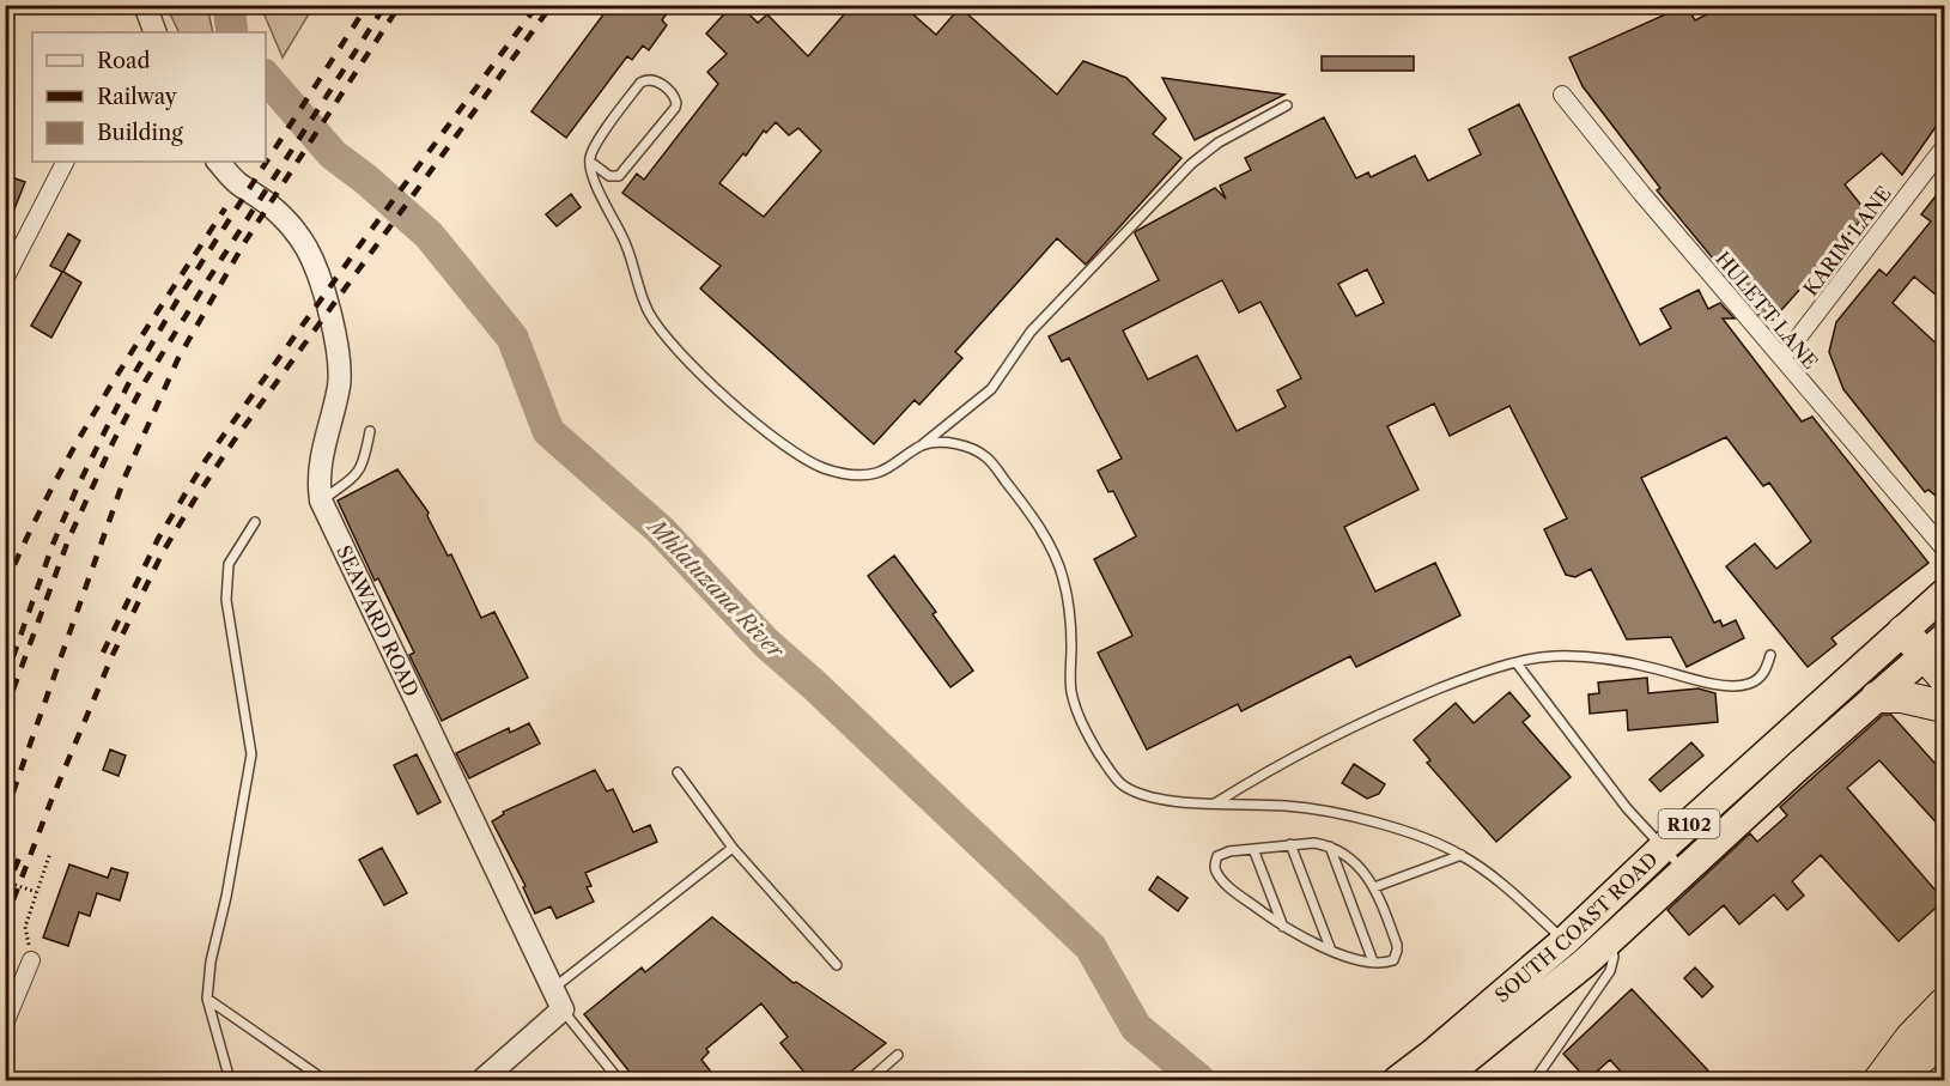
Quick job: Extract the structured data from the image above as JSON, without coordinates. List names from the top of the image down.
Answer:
{
  "streets": {
    "highway": ["R102", "SOUTH COAST ROAD"],
    "street": ["KARIM LANE", "HULETT LANE", "SEAWARD ROAD"]
  },
  "crossings": [
    ["KARIM LANE", "HULETT LANE"]
  ],
  "water": ["Mhlatuzana River"],
  "legend": ["Road", "Railway", "Building"]
}
